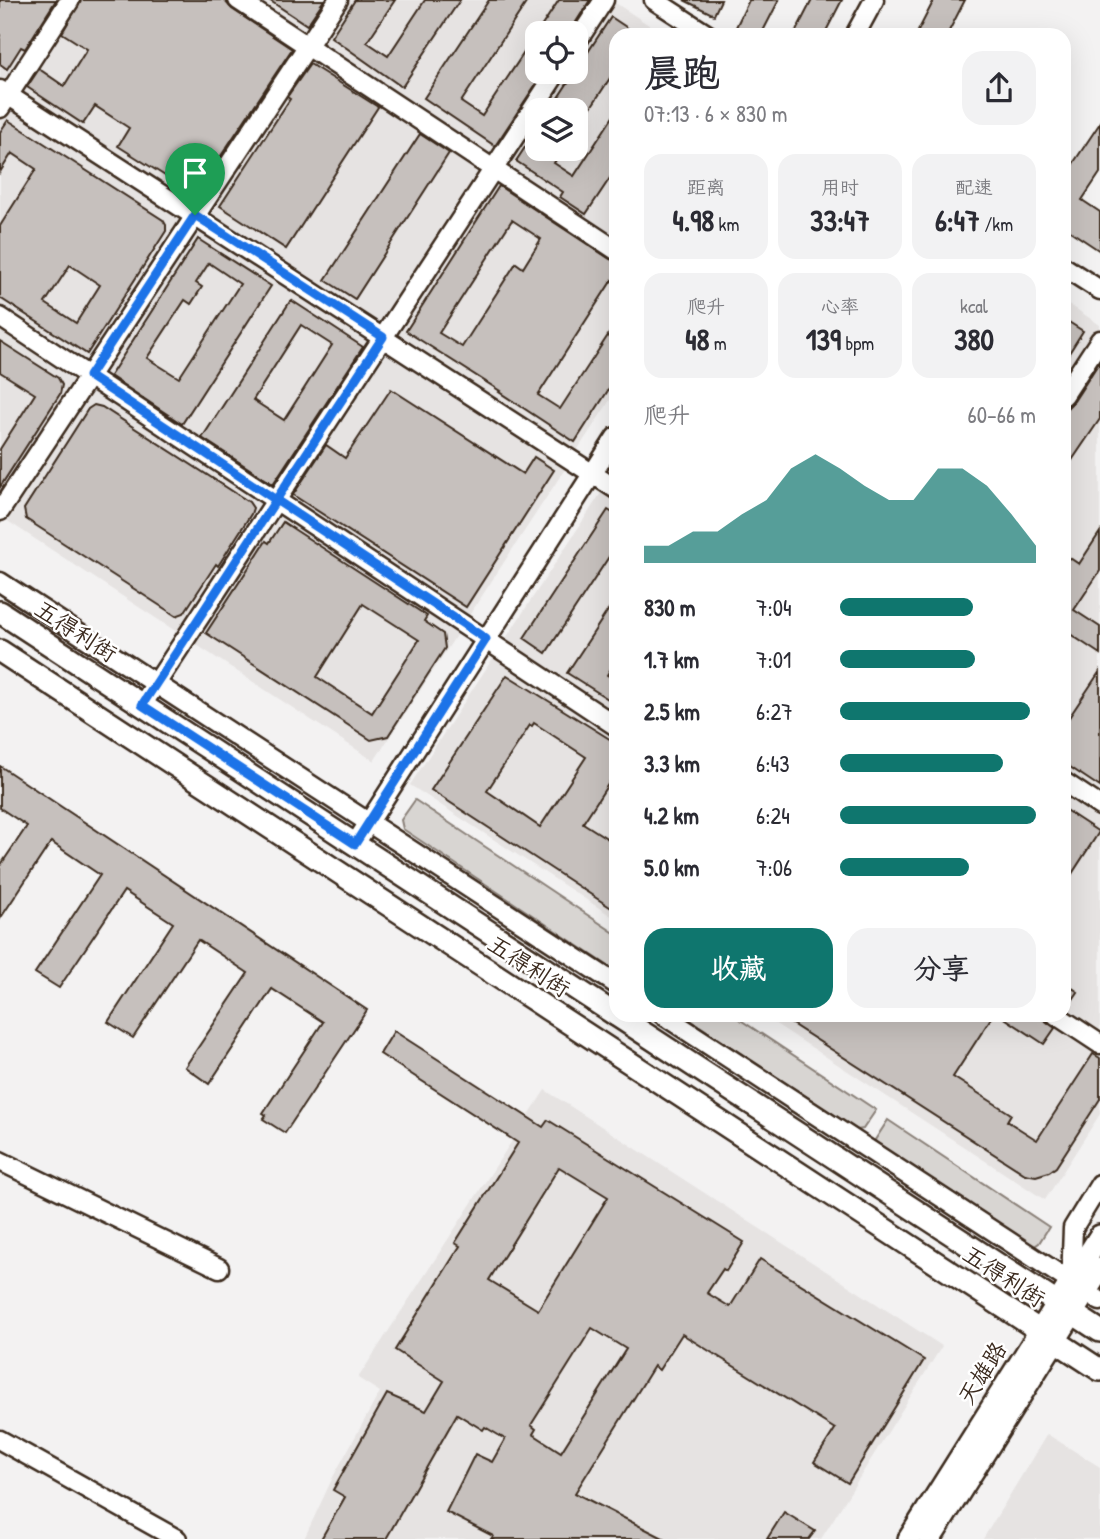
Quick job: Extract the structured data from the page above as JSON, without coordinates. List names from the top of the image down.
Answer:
{
  "streets": {
    "main road": ["五得利街", "天雄路"]
  },
  "crossings": [
    ["五得利街", "天雄路"]
  ],
  "page": {
    "heading": ["晨跑", "07:13 · 6 × 830 m"],
    "stats": [
      ["距离", "4.98 km"],
      ["用时", "33:47"],
      ["配速", "6:47 /km"],
      ["爬升", "48 m"],
      ["心率", "139 bpm"],
      ["kcal", "380"]
    ],
    "chart": ["爬升", "60–66 m"],
    "list": [
      {
        "name": "830 m",
        "note": "7:04"
      },
      {
        "name": "1.7 km",
        "note": "7:01"
      },
      {
        "name": "2.5 km",
        "note": "6:27"
      },
      {
        "name": "3.3 km",
        "note": "6:43"
      },
      {
        "name": "4.2 km",
        "note": "6:24"
      },
      {
        "name": "5.0 km",
        "note": "7:06"
      }
    ],
    "buttons": ["收藏", "分享"]
  }
}
